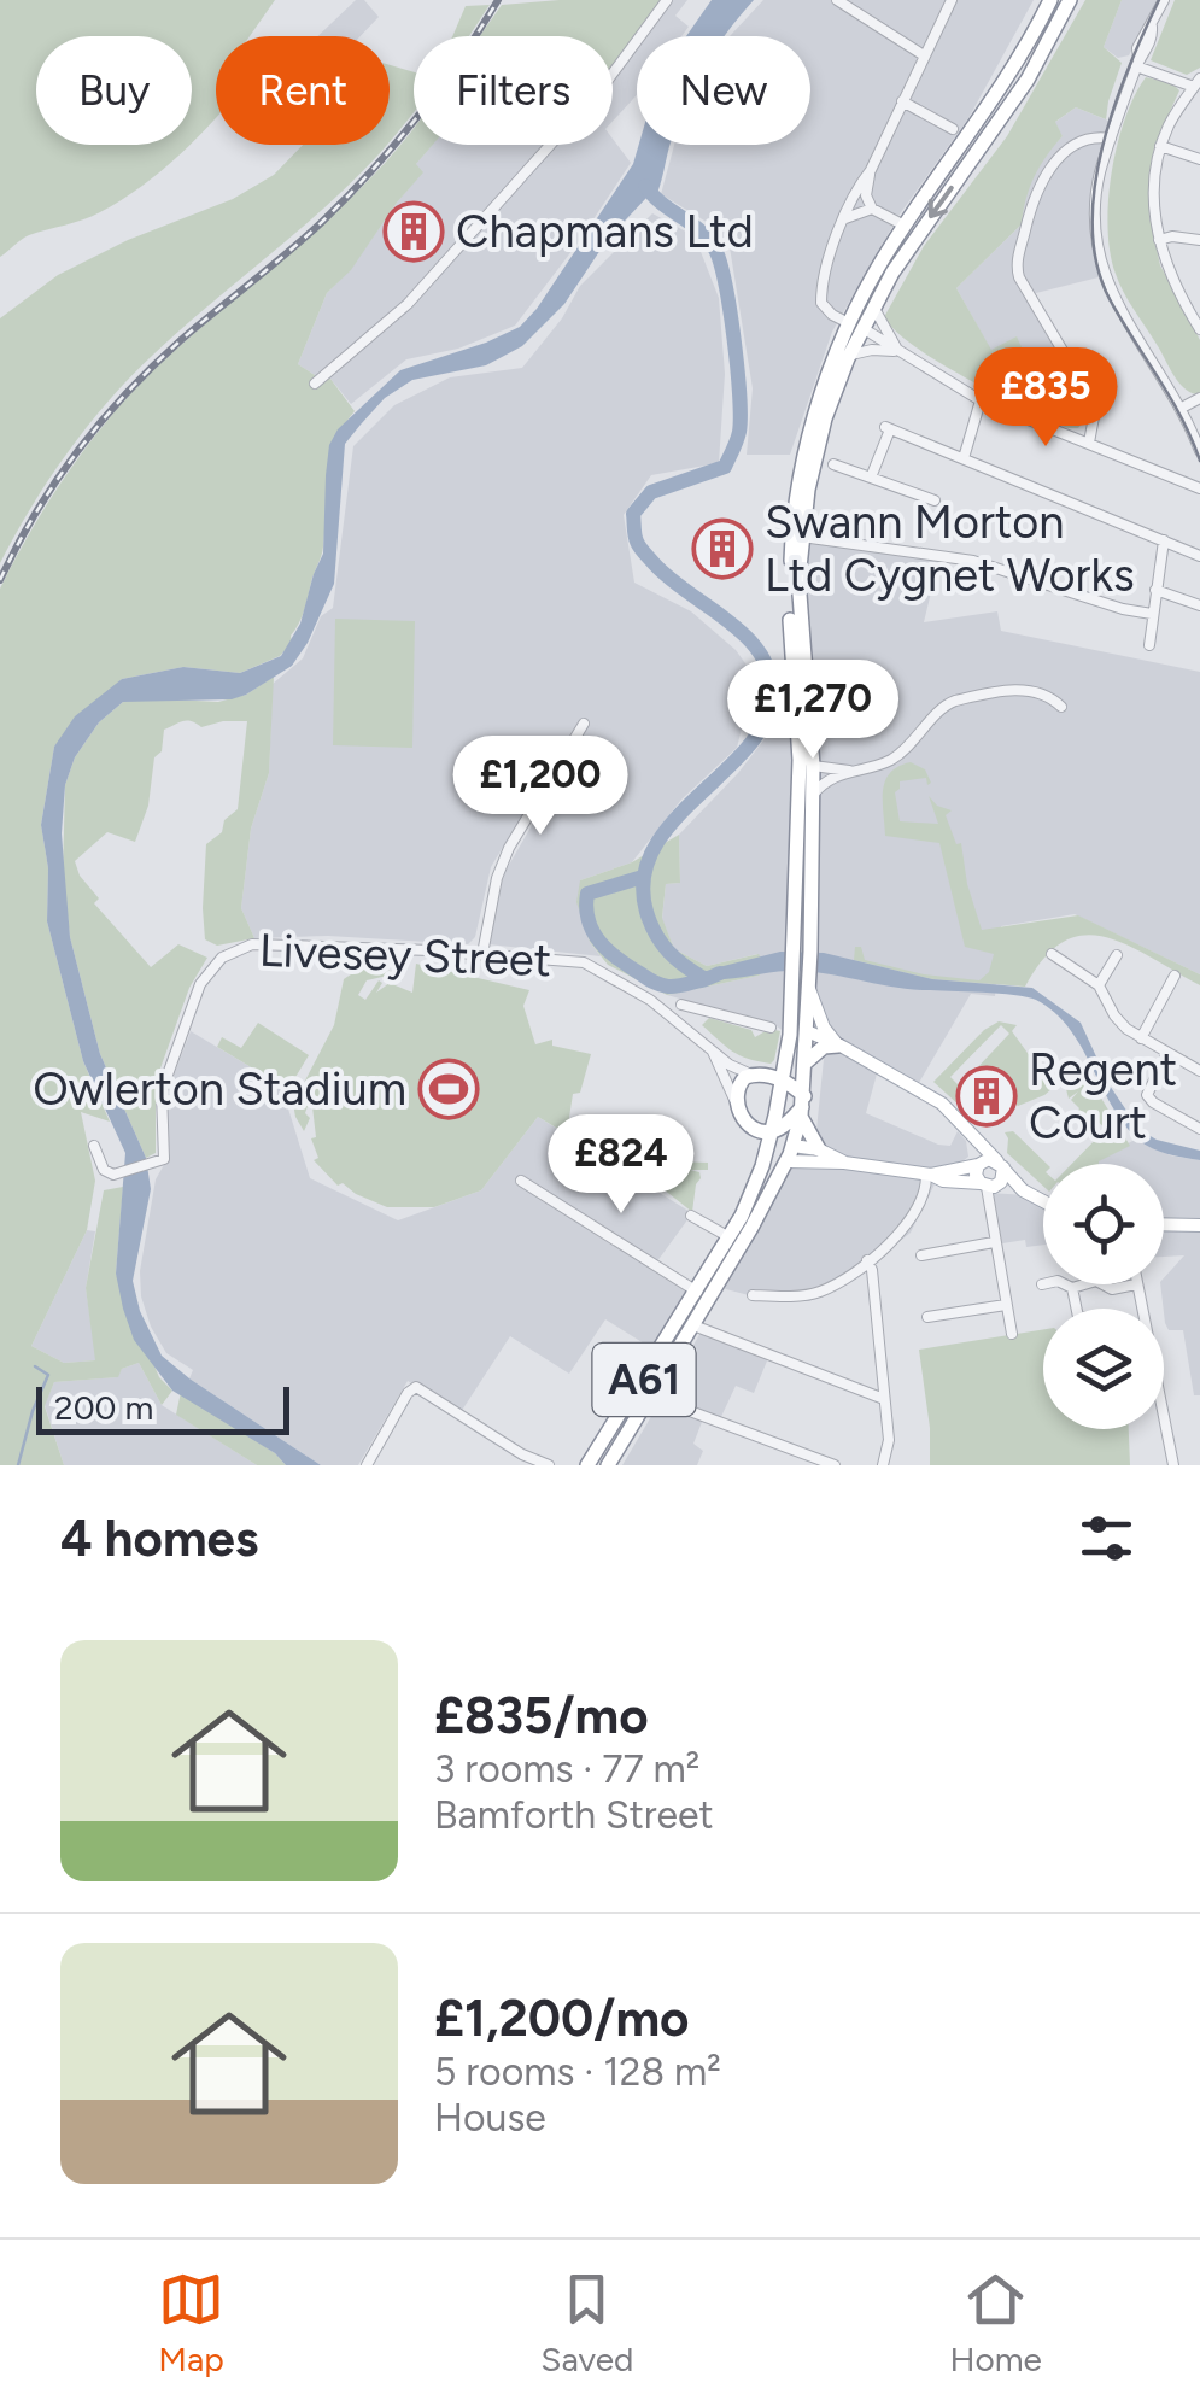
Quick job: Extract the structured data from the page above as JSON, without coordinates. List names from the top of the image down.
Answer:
{
  "streets": {
    "highway": ["A61"],
    "street": ["Livesey Street"]
  },
  "places": {
    "building": ["Chapmans Ltd", "Swann Morton Ltd Cygnet Works", "Regent Court"],
    "sports": ["Owlerton Stadium"]
  },
  "scale_bar": "200 m",
  "page": {
    "chip": [
      "Buy",
      "Rent",
      "Filters",
      "New"
    ],
    "price": [
      "£835",
      "£1,270",
      "£1,200",
      "£824"
    ],
    "scale": "200 m",
    "heading": "4 homes",
    "list": [
      {
        "name": "£835/mo",
        "note": "3 rooms · 77 m² · Bamforth Street"
      },
      {
        "name": "£1,200/mo",
        "note": "5 rooms · 128 m² · House"
      }
    ],
    "tabs": ["Map", "Saved", "Home"]
  }
}
